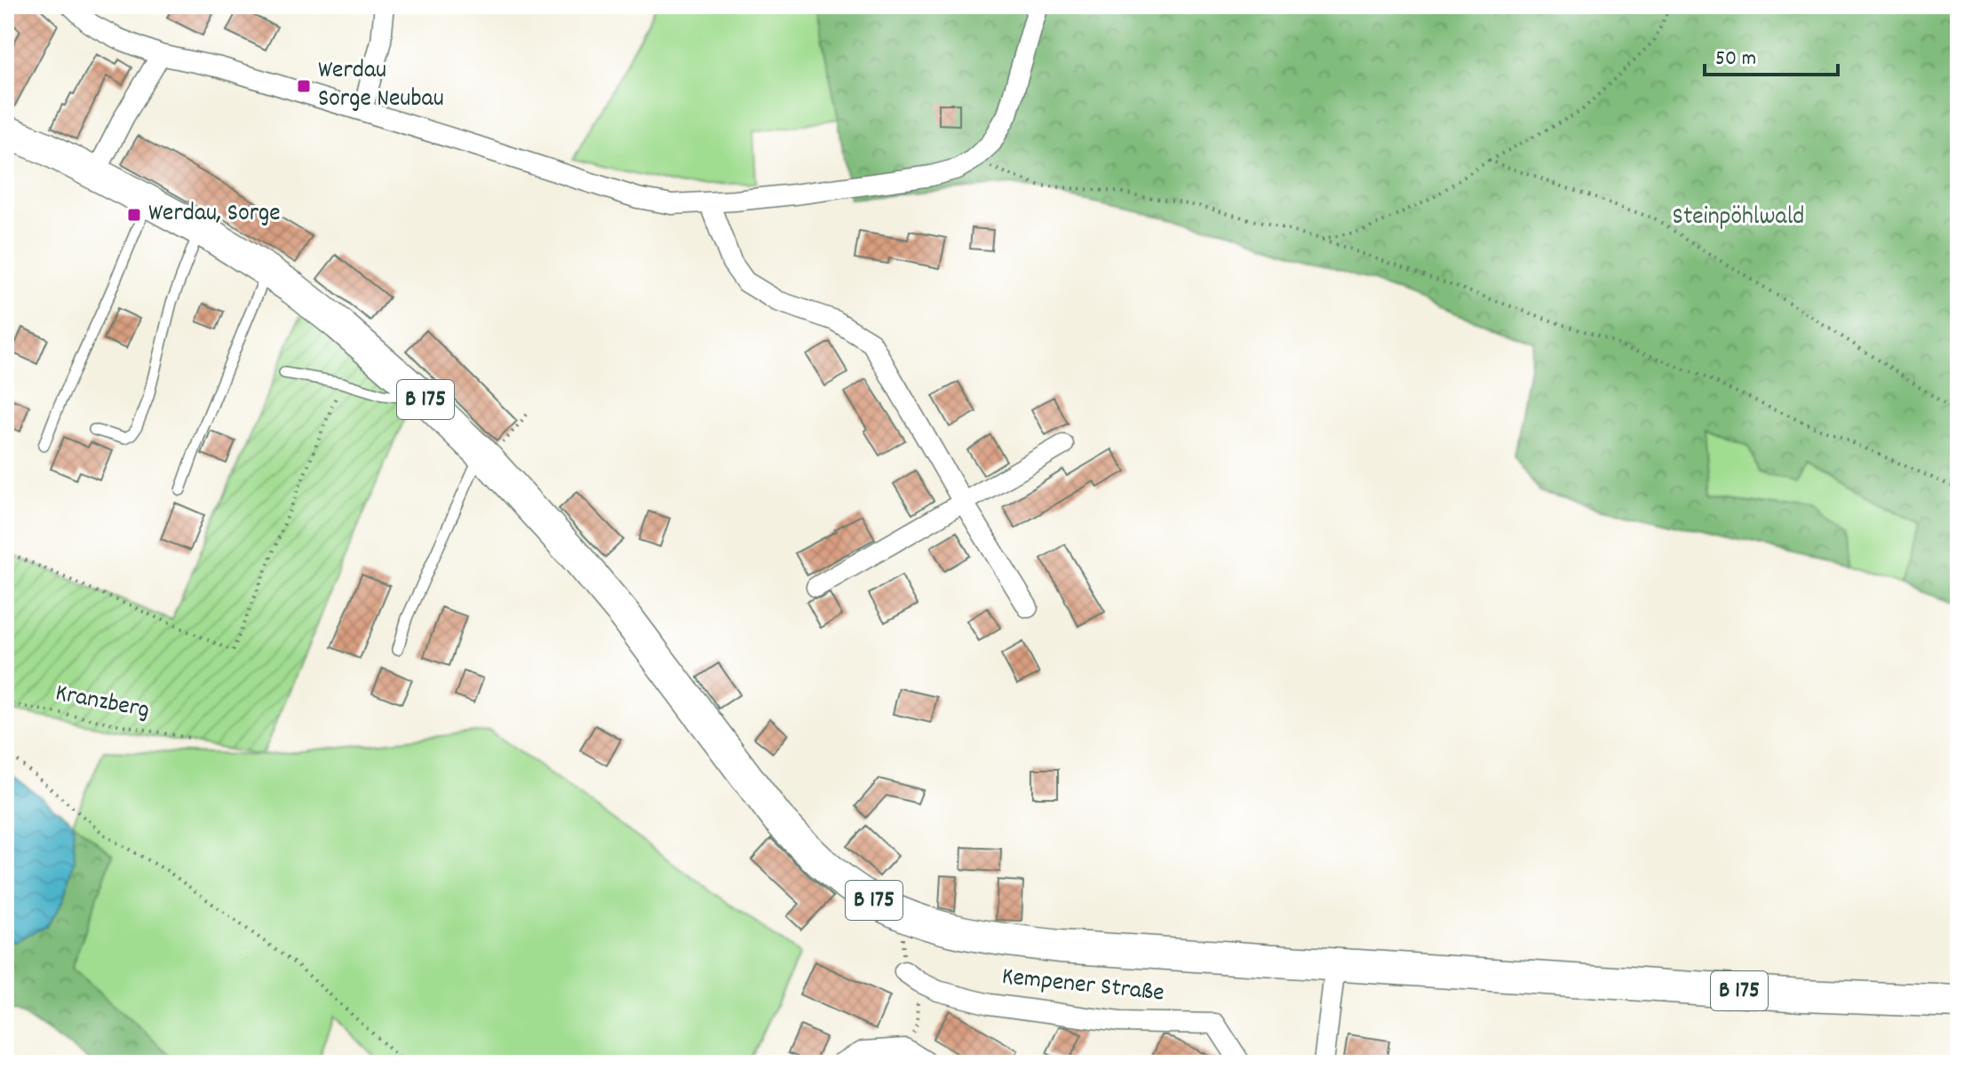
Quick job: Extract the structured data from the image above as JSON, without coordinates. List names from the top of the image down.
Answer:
{
  "streets": {
    "main road": ["B 175"],
    "street": ["Kempener Straße"],
    "path": ["Kranzberg"]
  },
  "parks": ["Steinpöhlwald"],
  "places": {
    "transit": ["Werdau Sorge Neubau", "Werdau, Sorge"]
  },
  "scale_bar": "50 m"
}
